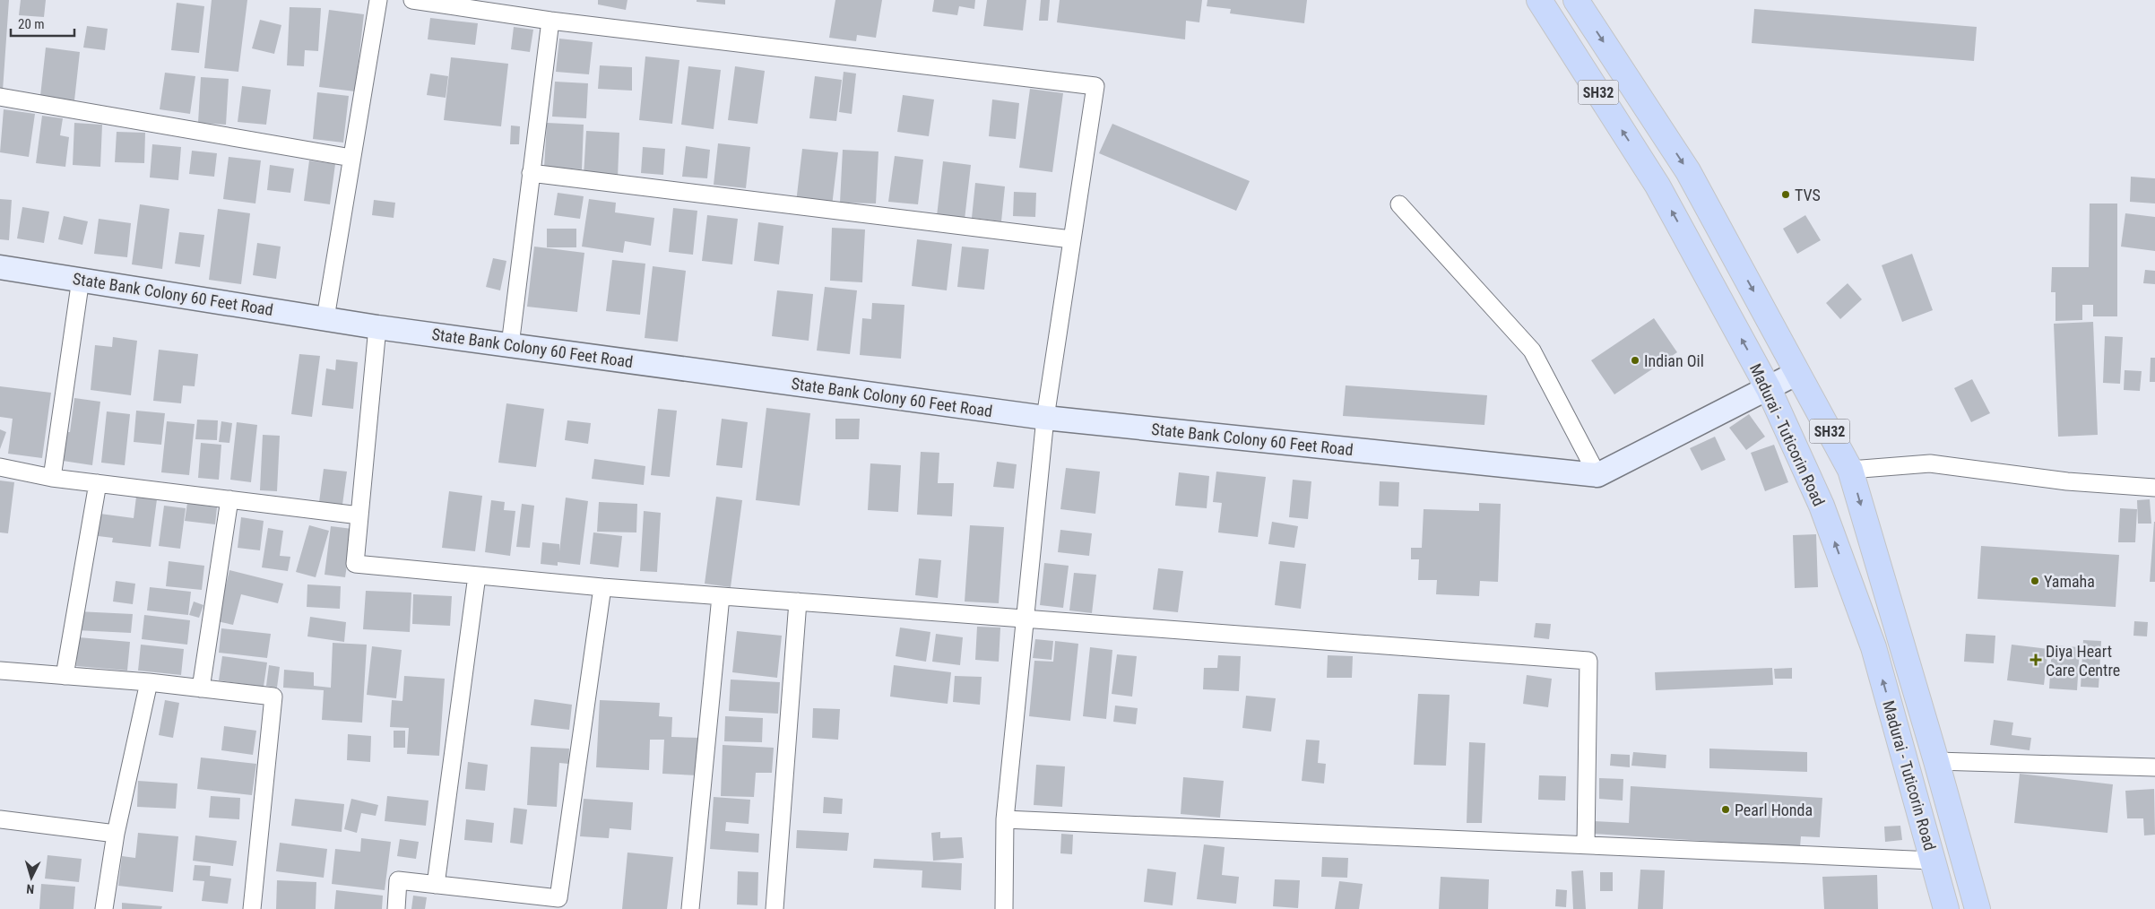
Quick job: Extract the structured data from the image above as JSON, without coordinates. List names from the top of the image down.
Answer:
{
  "streets": {
    "main road": ["SH32", "Madurai - Tuticorin Road"],
    "street": ["State Bank Colony 60 Feet Road"]
  },
  "places": {
    "other": [
      "TVS",
      "Indian Oil",
      "Yamaha",
      "Pearl Honda"
    ],
    "health": ["Diya Heart Care Centre"]
  },
  "scale_bar": "20 m",
  "north": "bottom"
}
